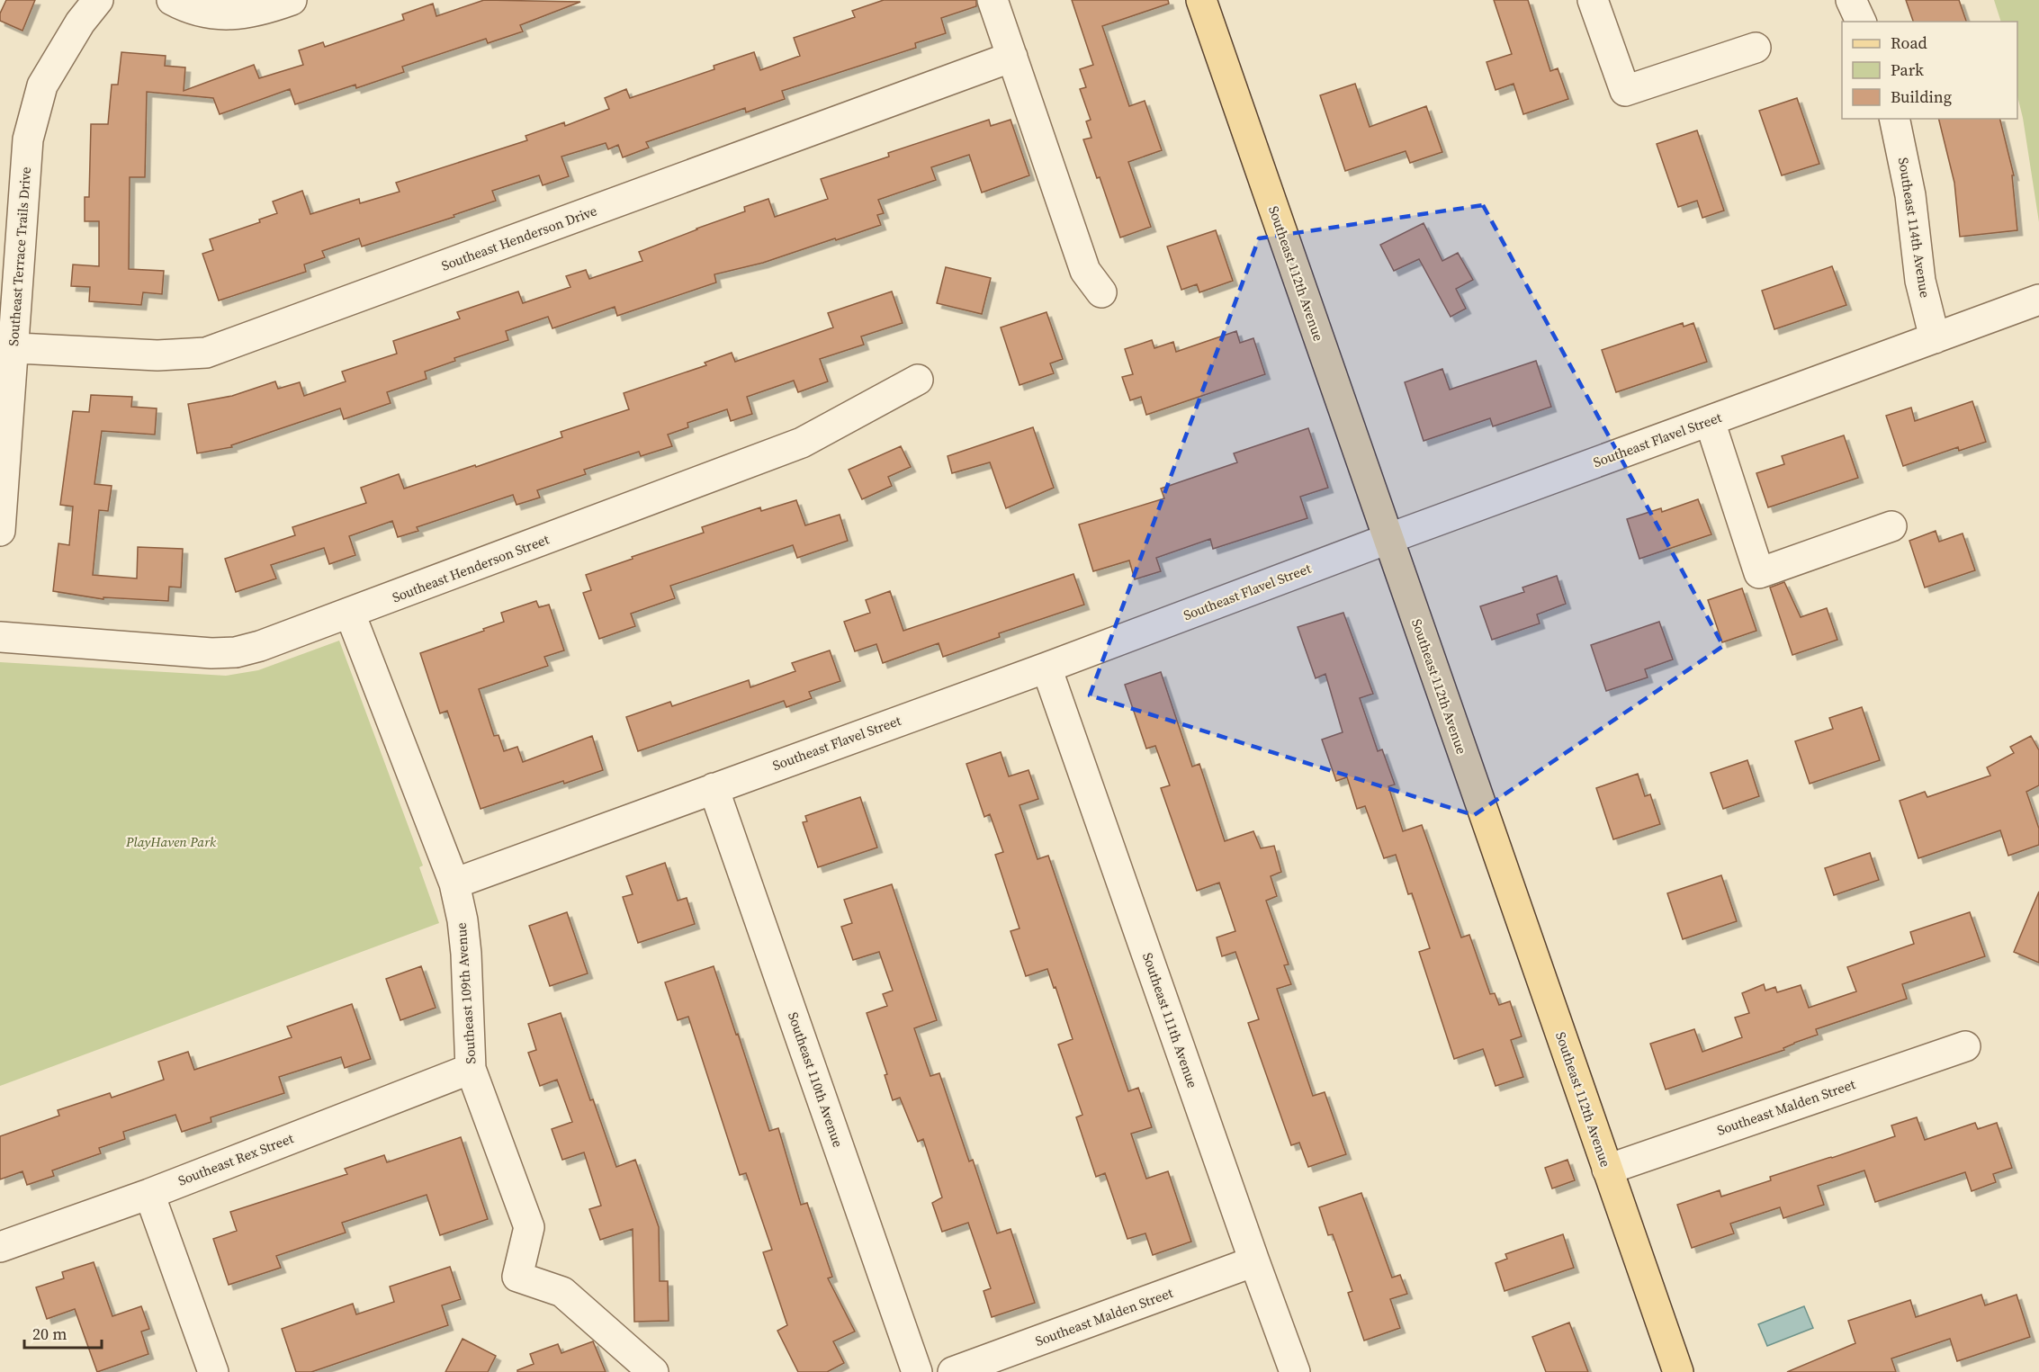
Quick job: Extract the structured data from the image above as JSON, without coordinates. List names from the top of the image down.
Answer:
{
  "streets": {
    "main road": ["Southeast 112th Avenue"],
    "street": [
      "Southeast 114th Avenue",
      "Southeast Henderson Drive",
      "Southeast Terrace Trails Drive",
      "Southeast Flavel Street",
      "Southeast Henderson Street",
      "Southeast 109th Avenue",
      "Southeast 111th Avenue",
      "Southeast 110th Avenue",
      "Southeast Malden Street",
      "Southeast Rex Street"
    ]
  },
  "crossings": [
    ["Southeast 114th Avenue", "Southeast Flavel Street"],
    ["Southeast Henderson Drive", "Southeast Terrace Trails Drive"],
    ["Southeast 112th Avenue", "Southeast Flavel Street"],
    ["Southeast 112th Avenue", "Southeast Malden Street"],
    ["Southeast Flavel Street", "Southeast 109th Avenue"],
    ["Southeast Flavel Street", "Southeast 111th Avenue"],
    ["Southeast Flavel Street", "Southeast 110th Avenue"],
    ["Southeast Henderson Street", "Southeast 109th Avenue"],
    ["Southeast 109th Avenue", "Southeast Rex Street"],
    ["Southeast 111th Avenue", "Southeast Malden Street"]
  ],
  "parks": ["PlayHaven Park"],
  "legend": ["Road", "Park", "Building"],
  "scale_bar": "20 m"
}
